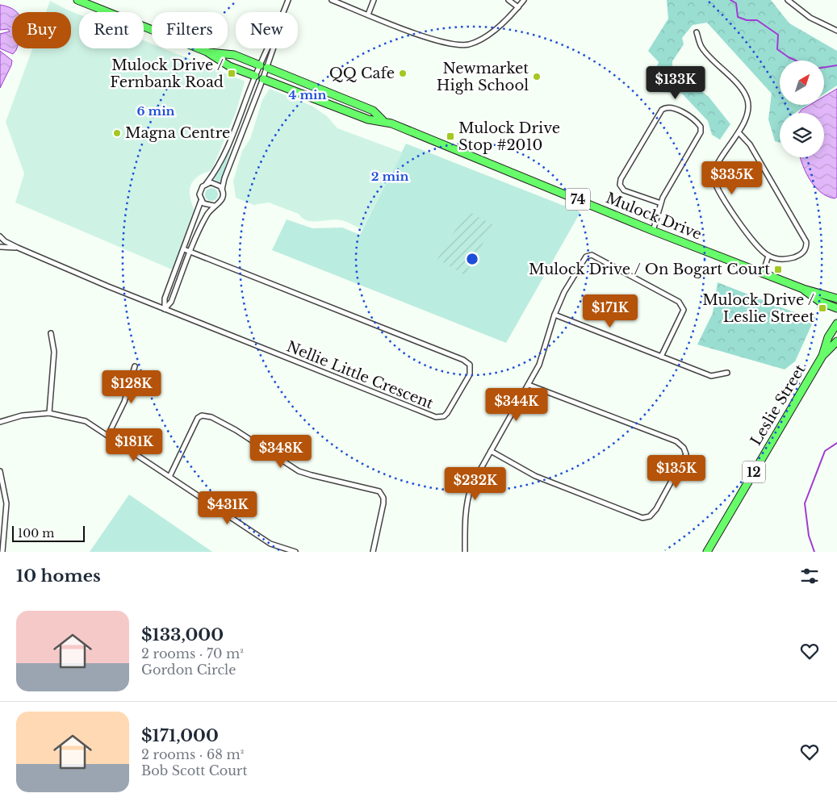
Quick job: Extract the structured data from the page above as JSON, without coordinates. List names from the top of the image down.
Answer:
{
  "streets": {
    "main road": [
      "74",
      "Mulock Drive",
      "Leslie Street",
      "12"
    ],
    "street": ["Nellie Little Crescent"]
  },
  "places": {
    "transit": [
      "Mulock Drive / Fernbank Road",
      "Mulock Drive Stop #2010",
      "Mulock Drive / On Bogart Court",
      "Mulock Drive / Leslie Street"
    ],
    "other": ["QQ Cafe", "Newmarket High School", "Magna Centre"]
  },
  "scale_bar": "100 m",
  "north": "top right",
  "page": {
    "chip": [
      "Buy",
      "Rent",
      "Filters",
      "New"
    ],
    "price": [
      "$133K",
      "$335K",
      "$171K",
      "$128K",
      "$344K",
      "$181K",
      "$348K",
      "$135K",
      "$232K",
      "$431K"
    ],
    "scale": "100 m",
    "heading": "10 homes",
    "list": [
      {
        "name": "$133,000",
        "note": "2 rooms · 70 m² · Gordon Circle"
      },
      {
        "name": "$171,000",
        "note": "2 rooms · 68 m² · Bob Scott Court"
      }
    ]
  },
  "rings": ["4 min", "6 min", "2 min"]
}
